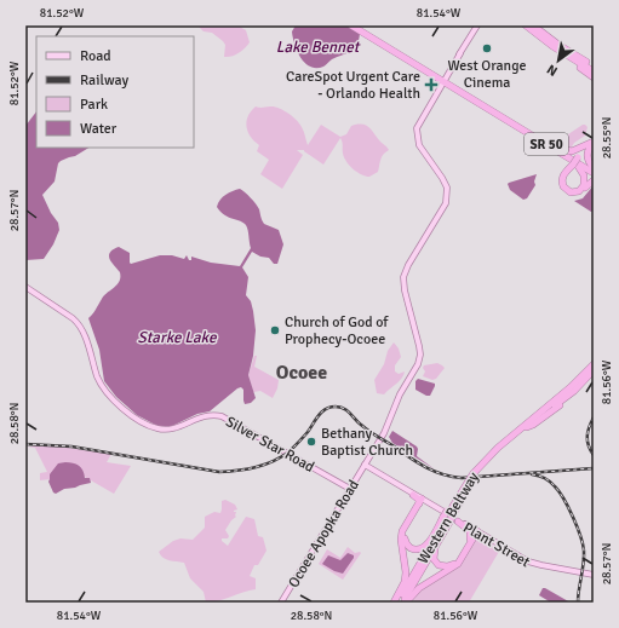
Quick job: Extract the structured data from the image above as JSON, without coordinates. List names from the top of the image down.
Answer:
{
  "streets": {
    "highway": ["SR 50", "Western Beltway"],
    "main road": ["Silver Star Road", "Ocoee Apopka Road", "Plant Street"]
  },
  "crossings": [
    ["SR 50", "Ocoee Apopka Road"],
    ["Silver Star Road", "Ocoee Apopka Road"],
    ["Western Beltway", "Plant Street"]
  ],
  "districts": ["Ocoee"],
  "water": ["Lake Bennet", "Starke Lake"],
  "places": {
    "other": ["West Orange Cinema", "Church of God of Prophecy-Ocoee", "Bethany Baptist Church"],
    "health": ["CareSpot Urgent Care - Orlando Health"]
  },
  "legend": [
    "Road",
    "Railway",
    "Park",
    "Water"
  ],
  "north": "bottom left",
  "coordinates": [
    "81.52°W",
    "81.54°W",
    "28.55°N",
    "28.57°N",
    "81.56°W",
    "28.58°N"
  ]
}
